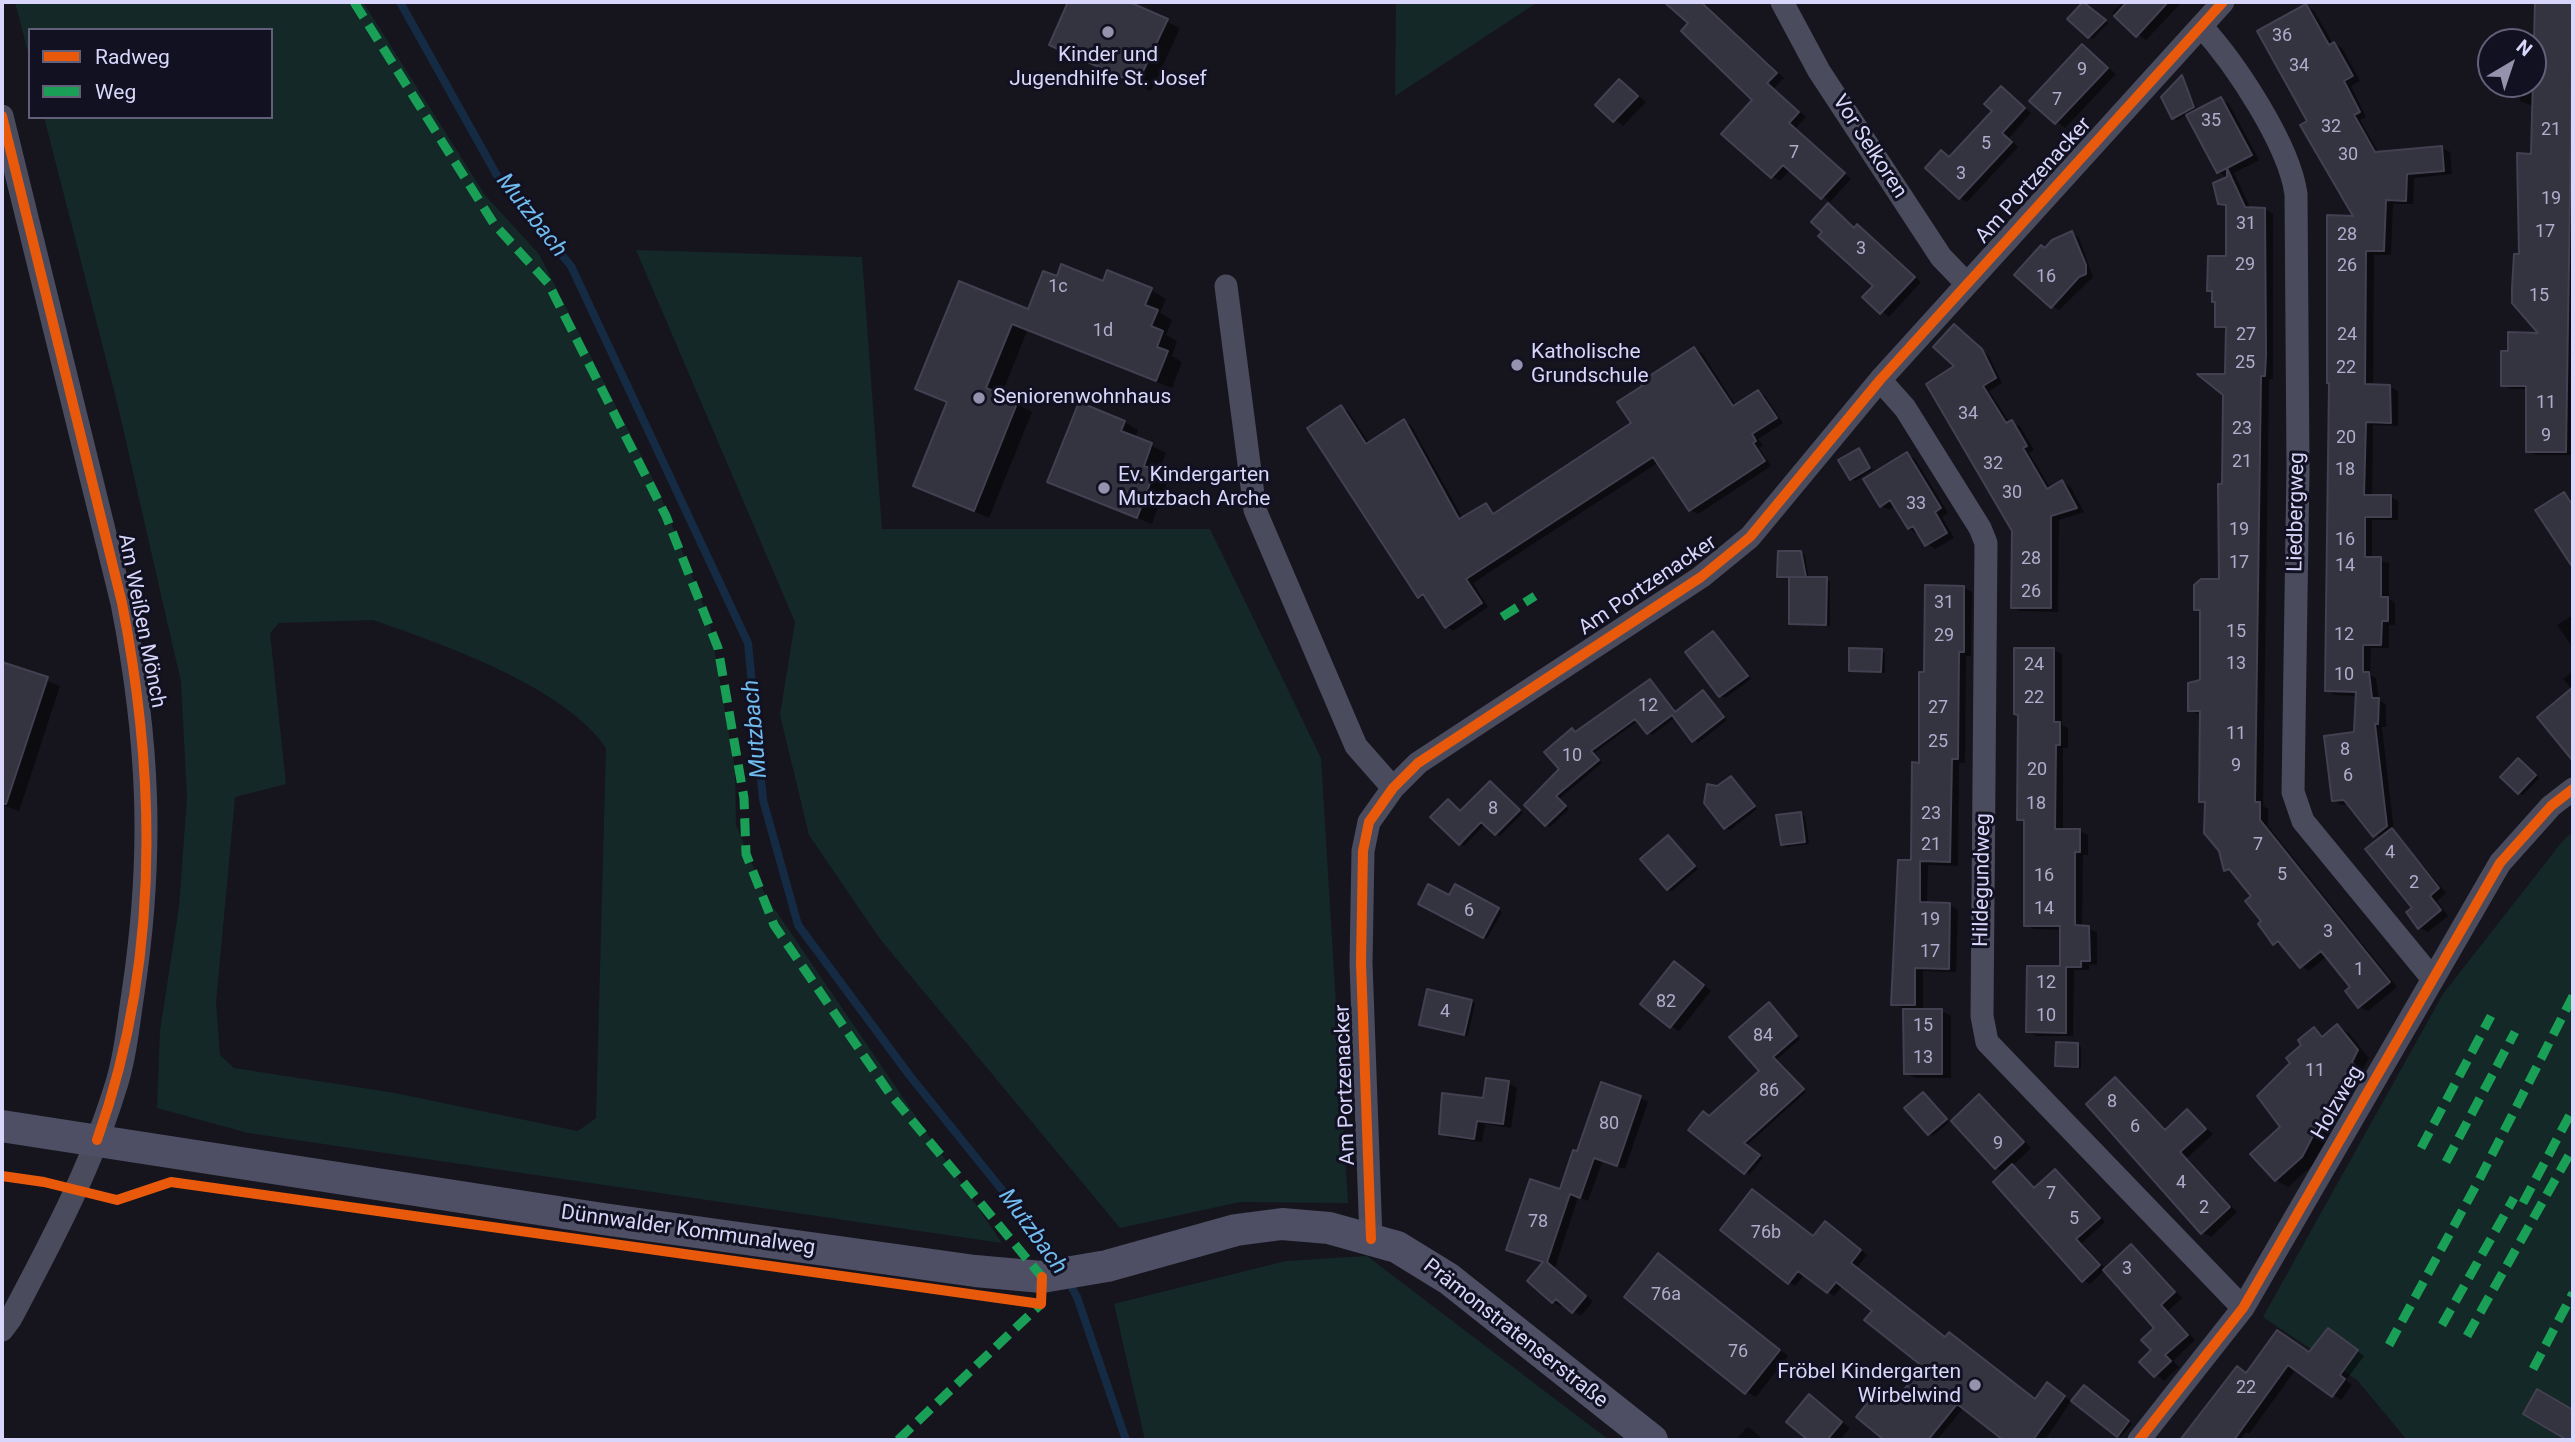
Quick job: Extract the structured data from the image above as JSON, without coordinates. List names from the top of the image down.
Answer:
{
  "streets": {
    "main road": ["Dünnwalder Kommunalweg", "Prämonstratenserstraße"],
    "street": [
      "Vor Selkoren",
      "Am Portzenacker",
      "Liedbergweg",
      "Am Weißen Mönch",
      "Hildegundweg",
      "Holzweg"
    ]
  },
  "crossings": [
    ["Vor Selkoren", "Am Portzenacker"],
    ["Am Portzenacker", "Liedbergweg"],
    ["Am Portzenacker", "Hildegundweg"],
    ["Am Portzenacker", "Dünnwalder Kommunalweg"],
    ["Am Portzenacker", "Prämonstratenserstraße"],
    ["Liedbergweg", "Holzweg"],
    ["Am Weißen Mönch", "Dünnwalder Kommunalweg"],
    ["Hildegundweg", "Holzweg"],
    ["Dünnwalder Kommunalweg", "Prämonstratenserstraße"]
  ],
  "water": ["Mutzbach"],
  "places": [
    "Kinder und Jugendhilfe St. Josef",
    "Katholische Grundschule",
    "Seniorenwohnhaus",
    "Ev. Kindergarten Mutzbach Arche",
    "Fröbel Kindergarten Wirbelwind"
  ],
  "house_numbers": [
    "36",
    "34",
    "9",
    "7",
    "35",
    "32",
    "21",
    "5",
    "7",
    "30",
    "3",
    "19",
    "31",
    "17",
    "28",
    "3",
    "29",
    "26",
    "16",
    "1c",
    "15",
    "1d",
    "27",
    "24",
    "25",
    "22",
    "11",
    "34",
    "23",
    "9",
    "20",
    "21",
    "32",
    "18",
    "30",
    "33",
    "19",
    "16",
    "28",
    "17",
    "14",
    "26",
    "31",
    "15",
    "12",
    "29",
    "13",
    "24",
    "10",
    "22",
    "12",
    "27",
    "11",
    "25",
    "8",
    "10",
    "9",
    "20",
    "6",
    "18",
    "8",
    "23",
    "21",
    "7",
    "4",
    "5",
    "16",
    "2",
    "14",
    "6",
    "19",
    "3",
    "17",
    "1",
    "12",
    "82",
    "4",
    "10",
    "15",
    "84",
    "13",
    "11",
    "86",
    "8",
    "80",
    "6",
    "9",
    "4",
    "7",
    "2",
    "5",
    "78",
    "76b",
    "3",
    "76a",
    "76",
    "22"
  ],
  "legend": ["Radweg", "Weg"],
  "north": "top right"
}
